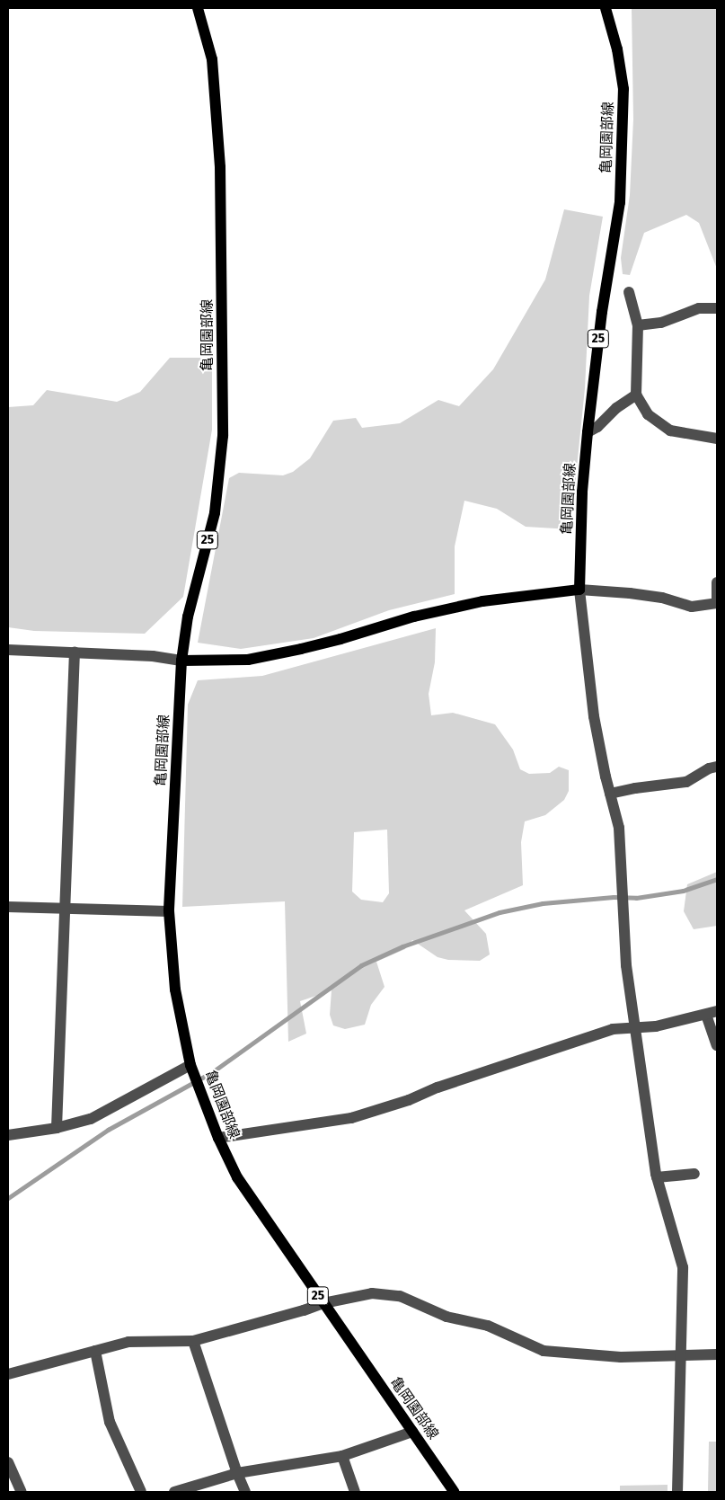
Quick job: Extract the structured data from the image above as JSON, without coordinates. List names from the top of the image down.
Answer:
{
  "streets": {
    "main road": ["亀岡園部線", "25"]
  }
}
